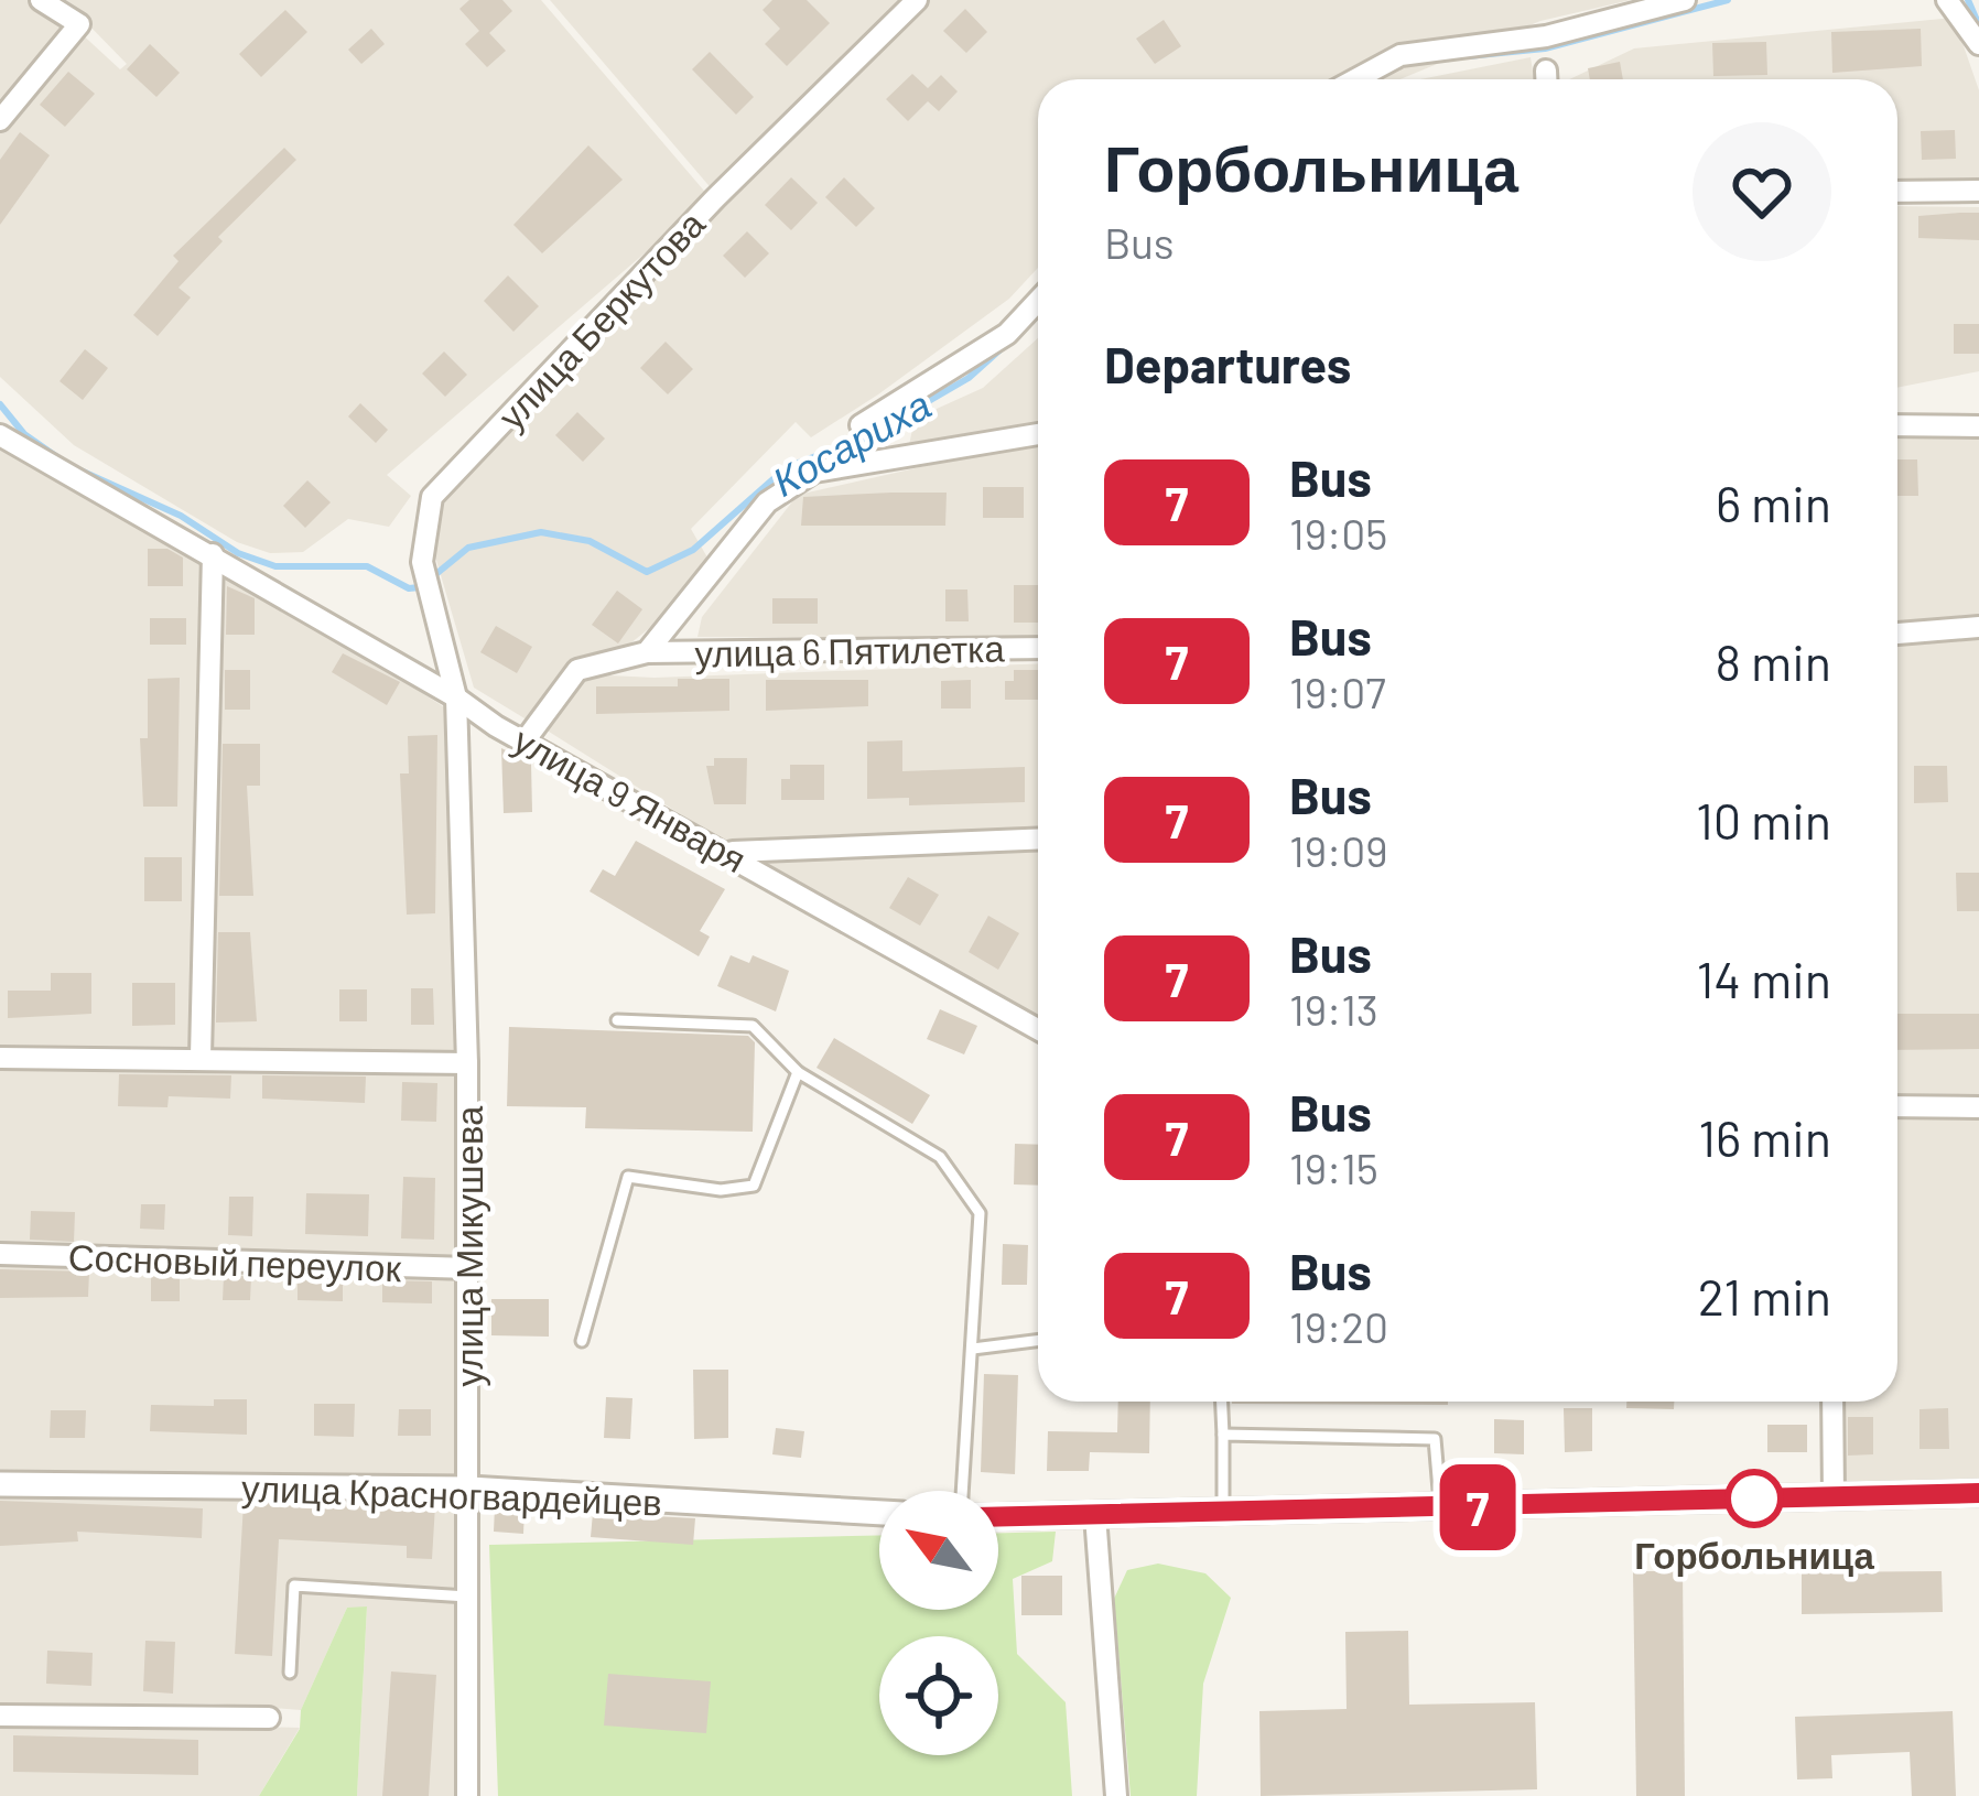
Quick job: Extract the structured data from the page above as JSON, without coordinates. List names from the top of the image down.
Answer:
{
  "streets": {
    "street": [
      "улица Беркутова",
      "улица 6 Пятилетка",
      "улица 9 Января",
      "улица Микушева",
      "Сосновый переулок",
      "улица Красногвардейцев"
    ]
  },
  "crossings": [
    ["улица Беркутова", "улица 9 Января"],
    ["улица Беркутова", "улица Микушева"],
    ["улица 6 Пятилетка", "улица 9 Января"],
    ["улица 9 Января", "улица Микушева"],
    ["улица Микушева", "Сосновый переулок"],
    ["улица Микушева", "улица Красногвардейцев"]
  ],
  "water": ["Косариха"],
  "places": ["Горбольница"],
  "lines": ["bus line 7"],
  "north": "top left",
  "page": {
    "on_map": "7",
    "heading": [
      ["Горбольница", "Bus"],
      "Departures"
    ],
    "list": [
      {
        "mark": "7",
        "name": "Bus",
        "note": "19:05",
        "value": "6 min"
      },
      {
        "mark": "7",
        "name": "Bus",
        "note": "19:07",
        "value": "8 min"
      },
      {
        "mark": "7",
        "name": "Bus",
        "note": "19:09",
        "value": "10 min"
      },
      {
        "mark": "7",
        "name": "Bus",
        "note": "19:13",
        "value": "14 min"
      },
      {
        "mark": "7",
        "name": "Bus",
        "note": "19:15",
        "value": "16 min"
      },
      {
        "mark": "7",
        "name": "Bus",
        "note": "19:20",
        "value": "21 min"
      }
    ]
  }
}
